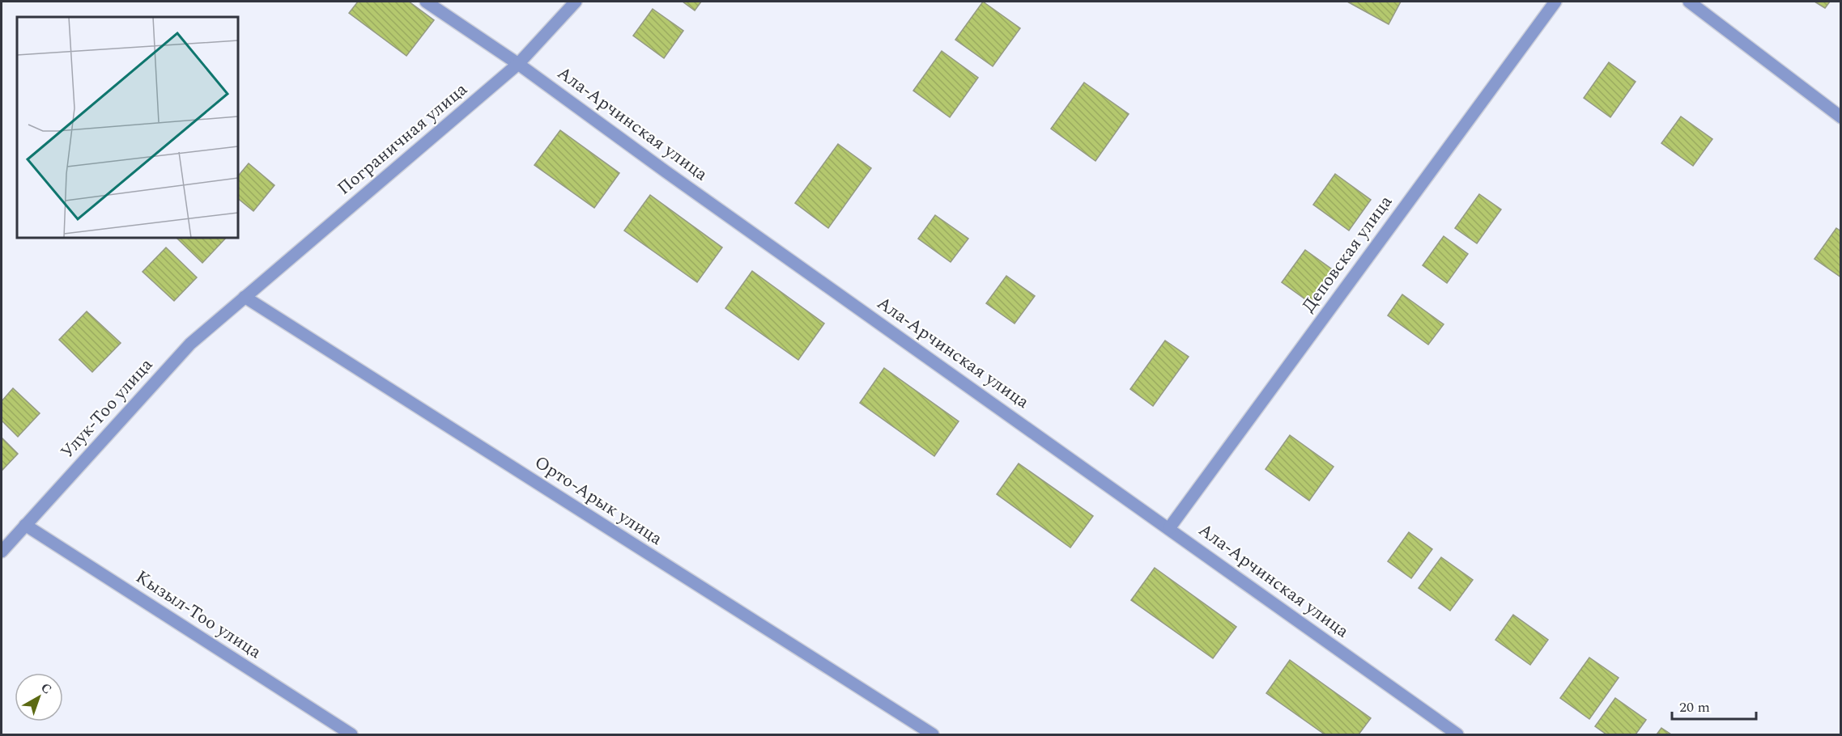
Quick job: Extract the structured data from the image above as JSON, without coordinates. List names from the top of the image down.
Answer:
{
  "streets": {
    "street": [
      "Ала-Арчинская улица",
      "Пограничная улица",
      "Деповская улица",
      "Улук-Тоо улица",
      "Орто-Арык улица",
      "Кызыл-Тоо улица"
    ]
  },
  "crossings": [
    ["Ала-Арчинская улица", "Пограничная улица"],
    ["Ала-Арчинская улица", "Деповская улица"],
    ["Пограничная улица", "Улук-Тоо улица"],
    ["Пограничная улица", "Орто-Арык улица"],
    ["Улук-Тоо улица", "Орто-Арык улица"],
    ["Улук-Тоо улица", "Кызыл-Тоо улица"]
  ],
  "scale_bar": "20 m",
  "north": "top right"
}
